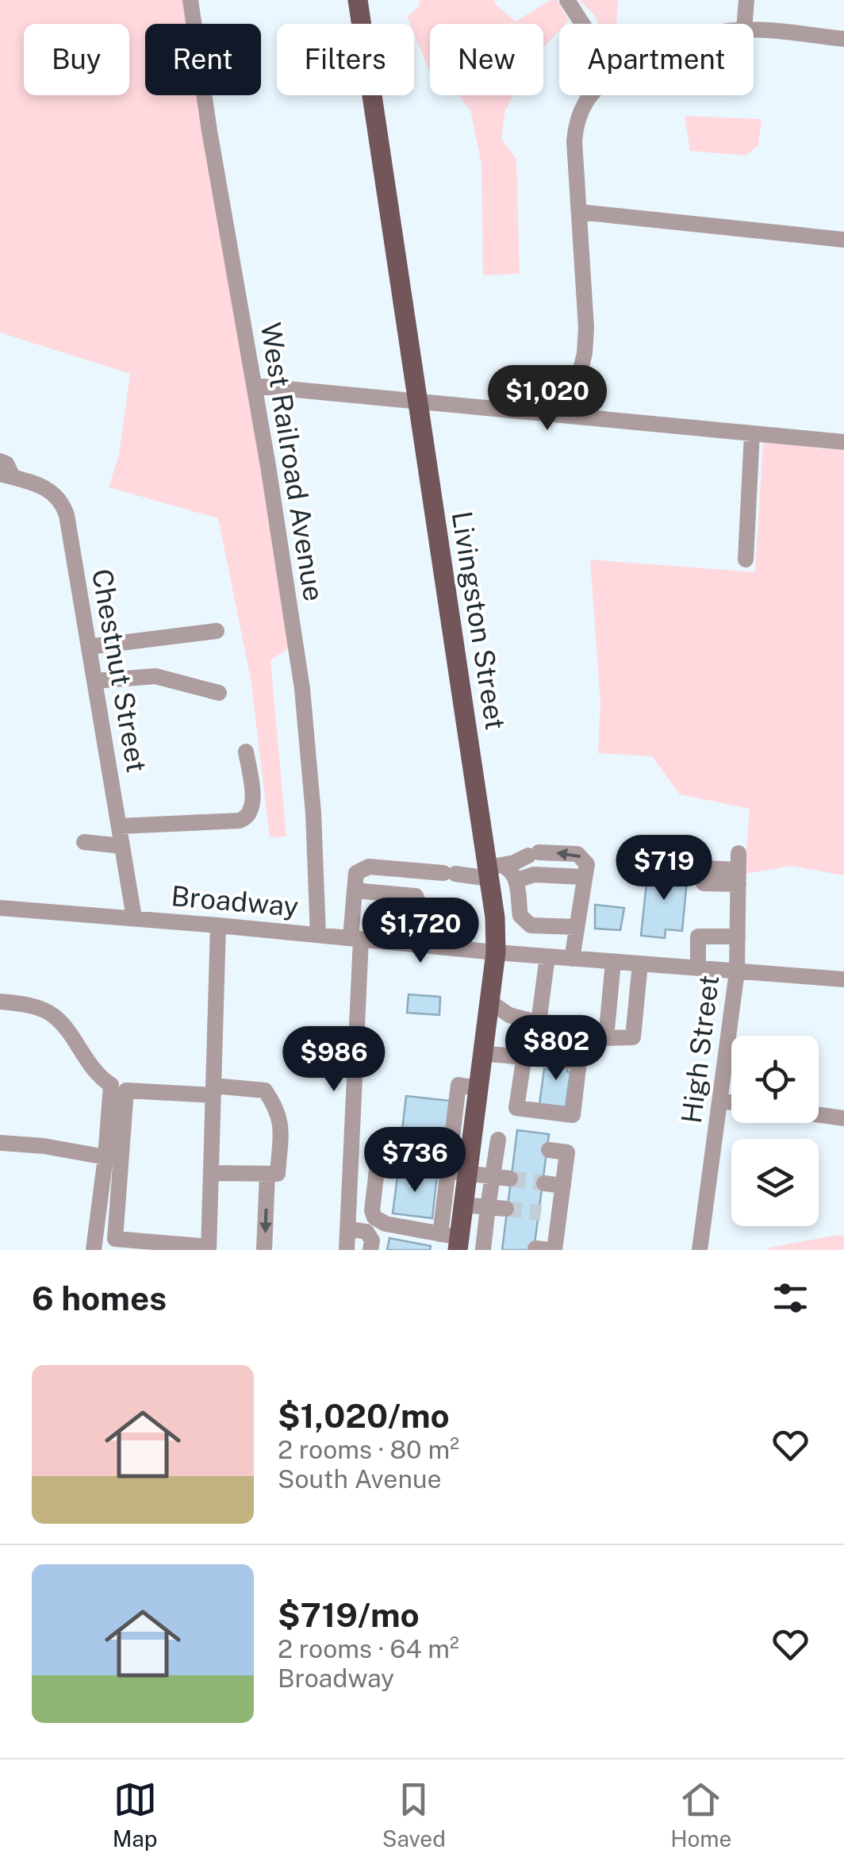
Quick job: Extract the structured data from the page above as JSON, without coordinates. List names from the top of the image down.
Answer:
{
  "streets": {
    "main road": ["Livingston Street"],
    "street": [
      "West Railroad Avenue",
      "Chestnut Street",
      "Broadway",
      "High Street"
    ]
  },
  "crossings": [
    ["West Railroad Avenue", "Broadway"],
    ["Livingston Street", "Broadway"],
    ["Chestnut Street", "Broadway"],
    ["Broadway", "High Street"]
  ],
  "page": {
    "chip": [
      "Buy",
      "Rent",
      "Filters",
      "New",
      "Apartment"
    ],
    "price": [
      "$1,020",
      "$719",
      "$1,720",
      "$802",
      "$986",
      "$736"
    ],
    "heading": "6 homes",
    "list": [
      {
        "name": "$1,020/mo",
        "note": "2 rooms · 80 m² · South Avenue"
      },
      {
        "name": "$719/mo",
        "note": "2 rooms · 64 m² · Broadway"
      }
    ],
    "tabs": ["Map", "Saved", "Home"]
  }
}
